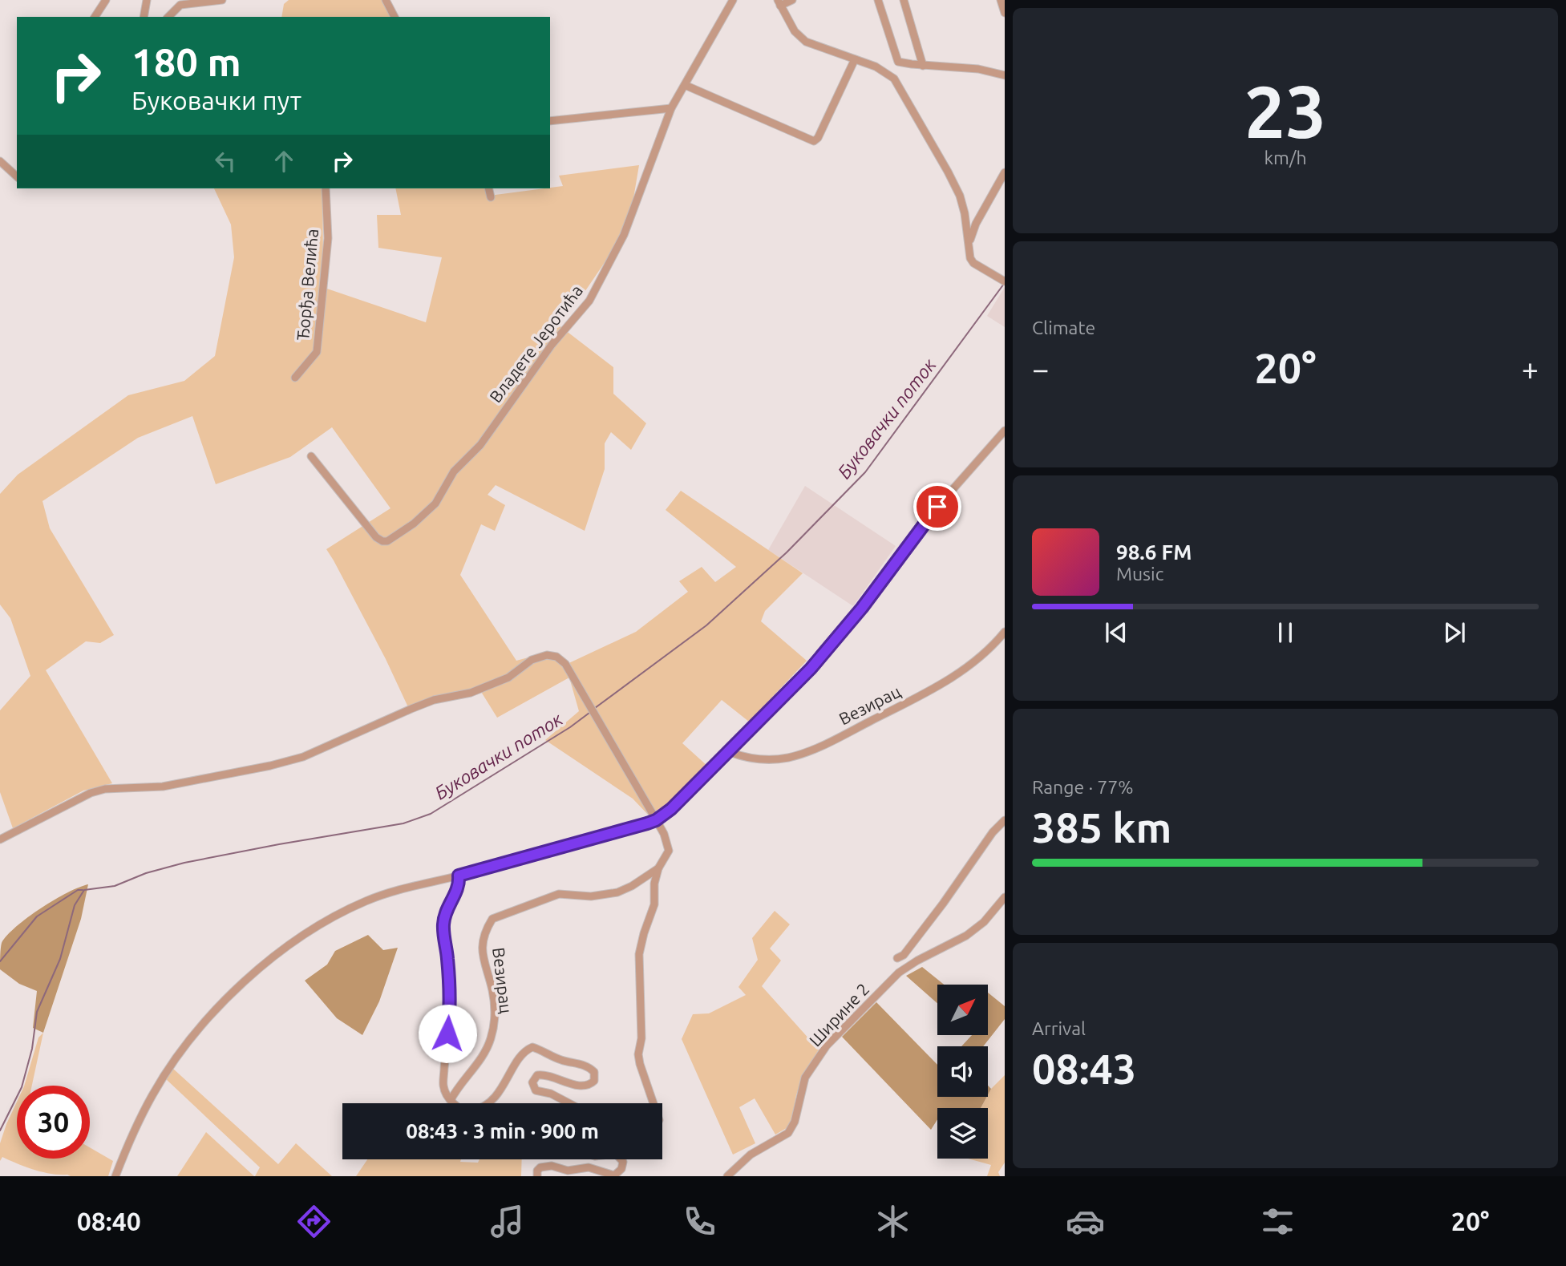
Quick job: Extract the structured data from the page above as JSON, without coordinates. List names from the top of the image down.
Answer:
{
  "streets": {
    "street": [
      "Ђорђа Велића",
      "Владете Јеротића",
      "Везирац",
      "Ширине 2"
    ]
  },
  "water": ["Буковачки поток"],
  "north": "top right",
  "page": {
    "tile": [
      ["23", "km/h"],
      "Climate",
      ["Range · 77%", "385 km"],
      ["Arrival", "08:43"]
    ],
    "turn": ["180 m", "Буковачки пут"],
    "heat": ["−", "20°", "+"],
    "song": ["98.6 FM", "Music"],
    "limit": "30",
    "trip": "08:43 · 3 min · 900 m",
    "tabs": ["08:40", "20°"]
  }
}
